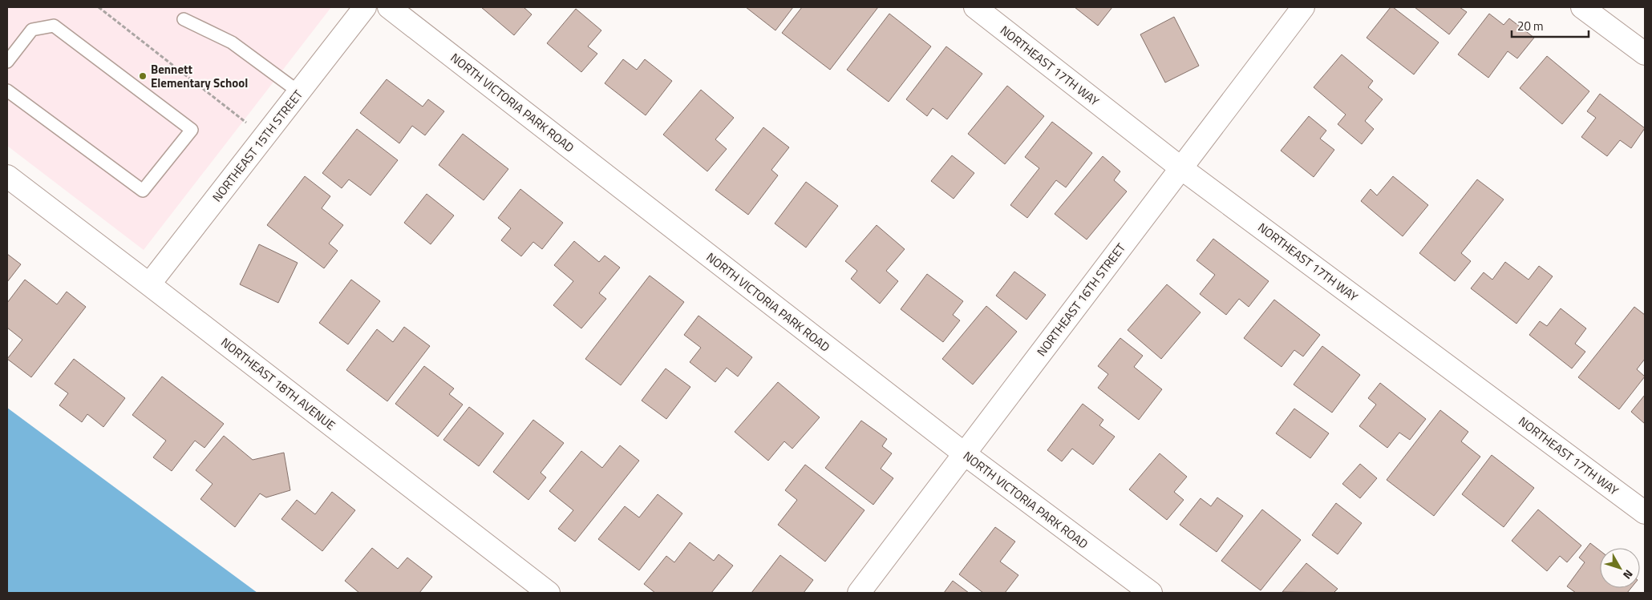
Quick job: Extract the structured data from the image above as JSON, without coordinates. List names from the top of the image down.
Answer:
{
  "streets": {
    "street": [
      "NORTHEAST 17TH WAY",
      "NORTH VICTORIA PARK ROAD",
      "NORTHEAST 15TH STREET",
      "NORTHEAST 16TH STREET",
      "NORTHEAST 18TH AVENUE"
    ]
  },
  "crossings": [
    ["NORTHEAST 17TH WAY", "NORTHEAST 16TH STREET"],
    ["NORTH VICTORIA PARK ROAD", "NORTHEAST 16TH STREET"],
    ["NORTHEAST 15TH STREET", "NORTHEAST 18TH AVENUE"]
  ],
  "places": ["Bennett Elementary School"],
  "scale_bar": "20 m",
  "north": "bottom right"
}
